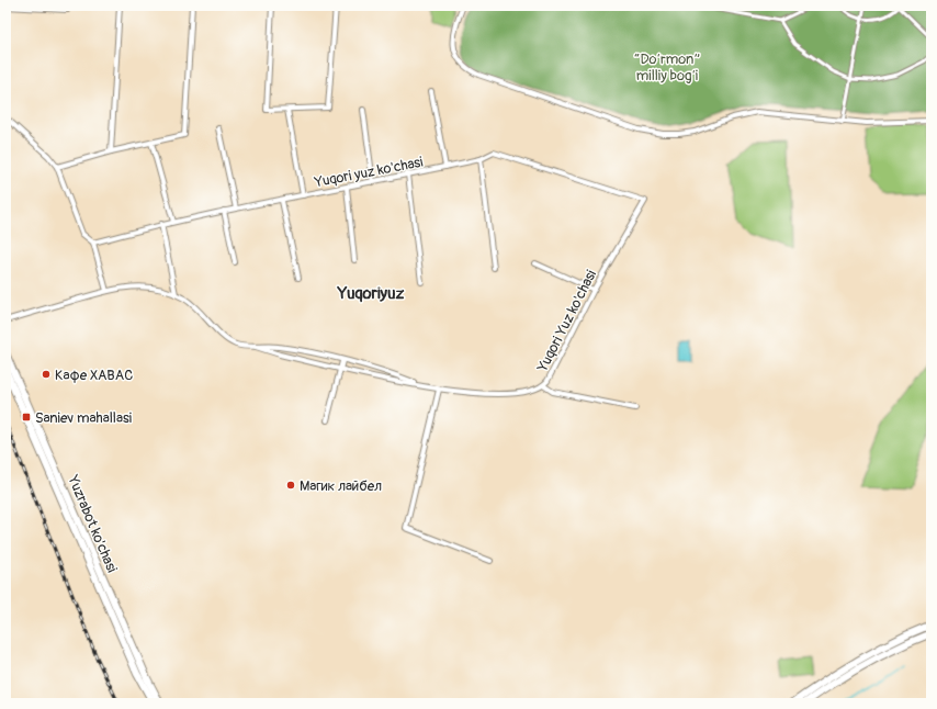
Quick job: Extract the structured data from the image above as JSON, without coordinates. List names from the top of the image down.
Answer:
{
  "streets": {
    "main road": ["Yuzrabot ko'chasi"],
    "street": ["Yuqori yuz ko'chasi", "Yuqori Yuz ko'chasi"]
  },
  "crossings": [
    ["Yuqori yuz ko'chasi", "Yuqori Yuz ko'chasi"]
  ],
  "districts": ["Yuqoriyuz"],
  "parks": ["“Do‘rmon” milliy bog‘i"],
  "places": {
    "other": ["Кафе ХАВАС", "Магик лайбел"],
    "transit": ["Saniev mahallasi"]
  }
}
